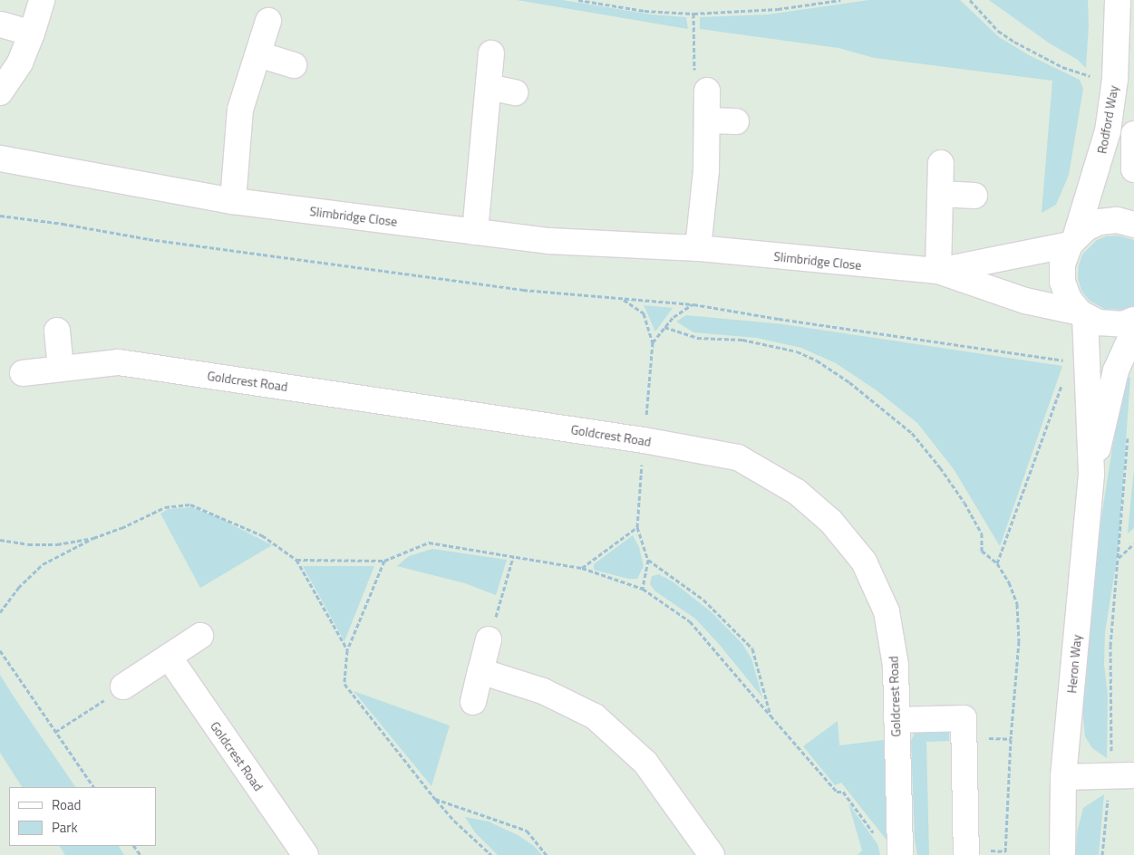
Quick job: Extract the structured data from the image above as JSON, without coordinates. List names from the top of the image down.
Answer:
{
  "streets": {
    "street": [
      "Rodford Way",
      "Slimbridge Close",
      "Goldcrest Road",
      "Heron Way"
    ]
  },
  "crossings": [
    ["Rodford Way", "Slimbridge Close"],
    ["Rodford Way", "Heron Way"],
    ["Slimbridge Close", "Heron Way"]
  ],
  "legend": ["Road", "Park"]
}
